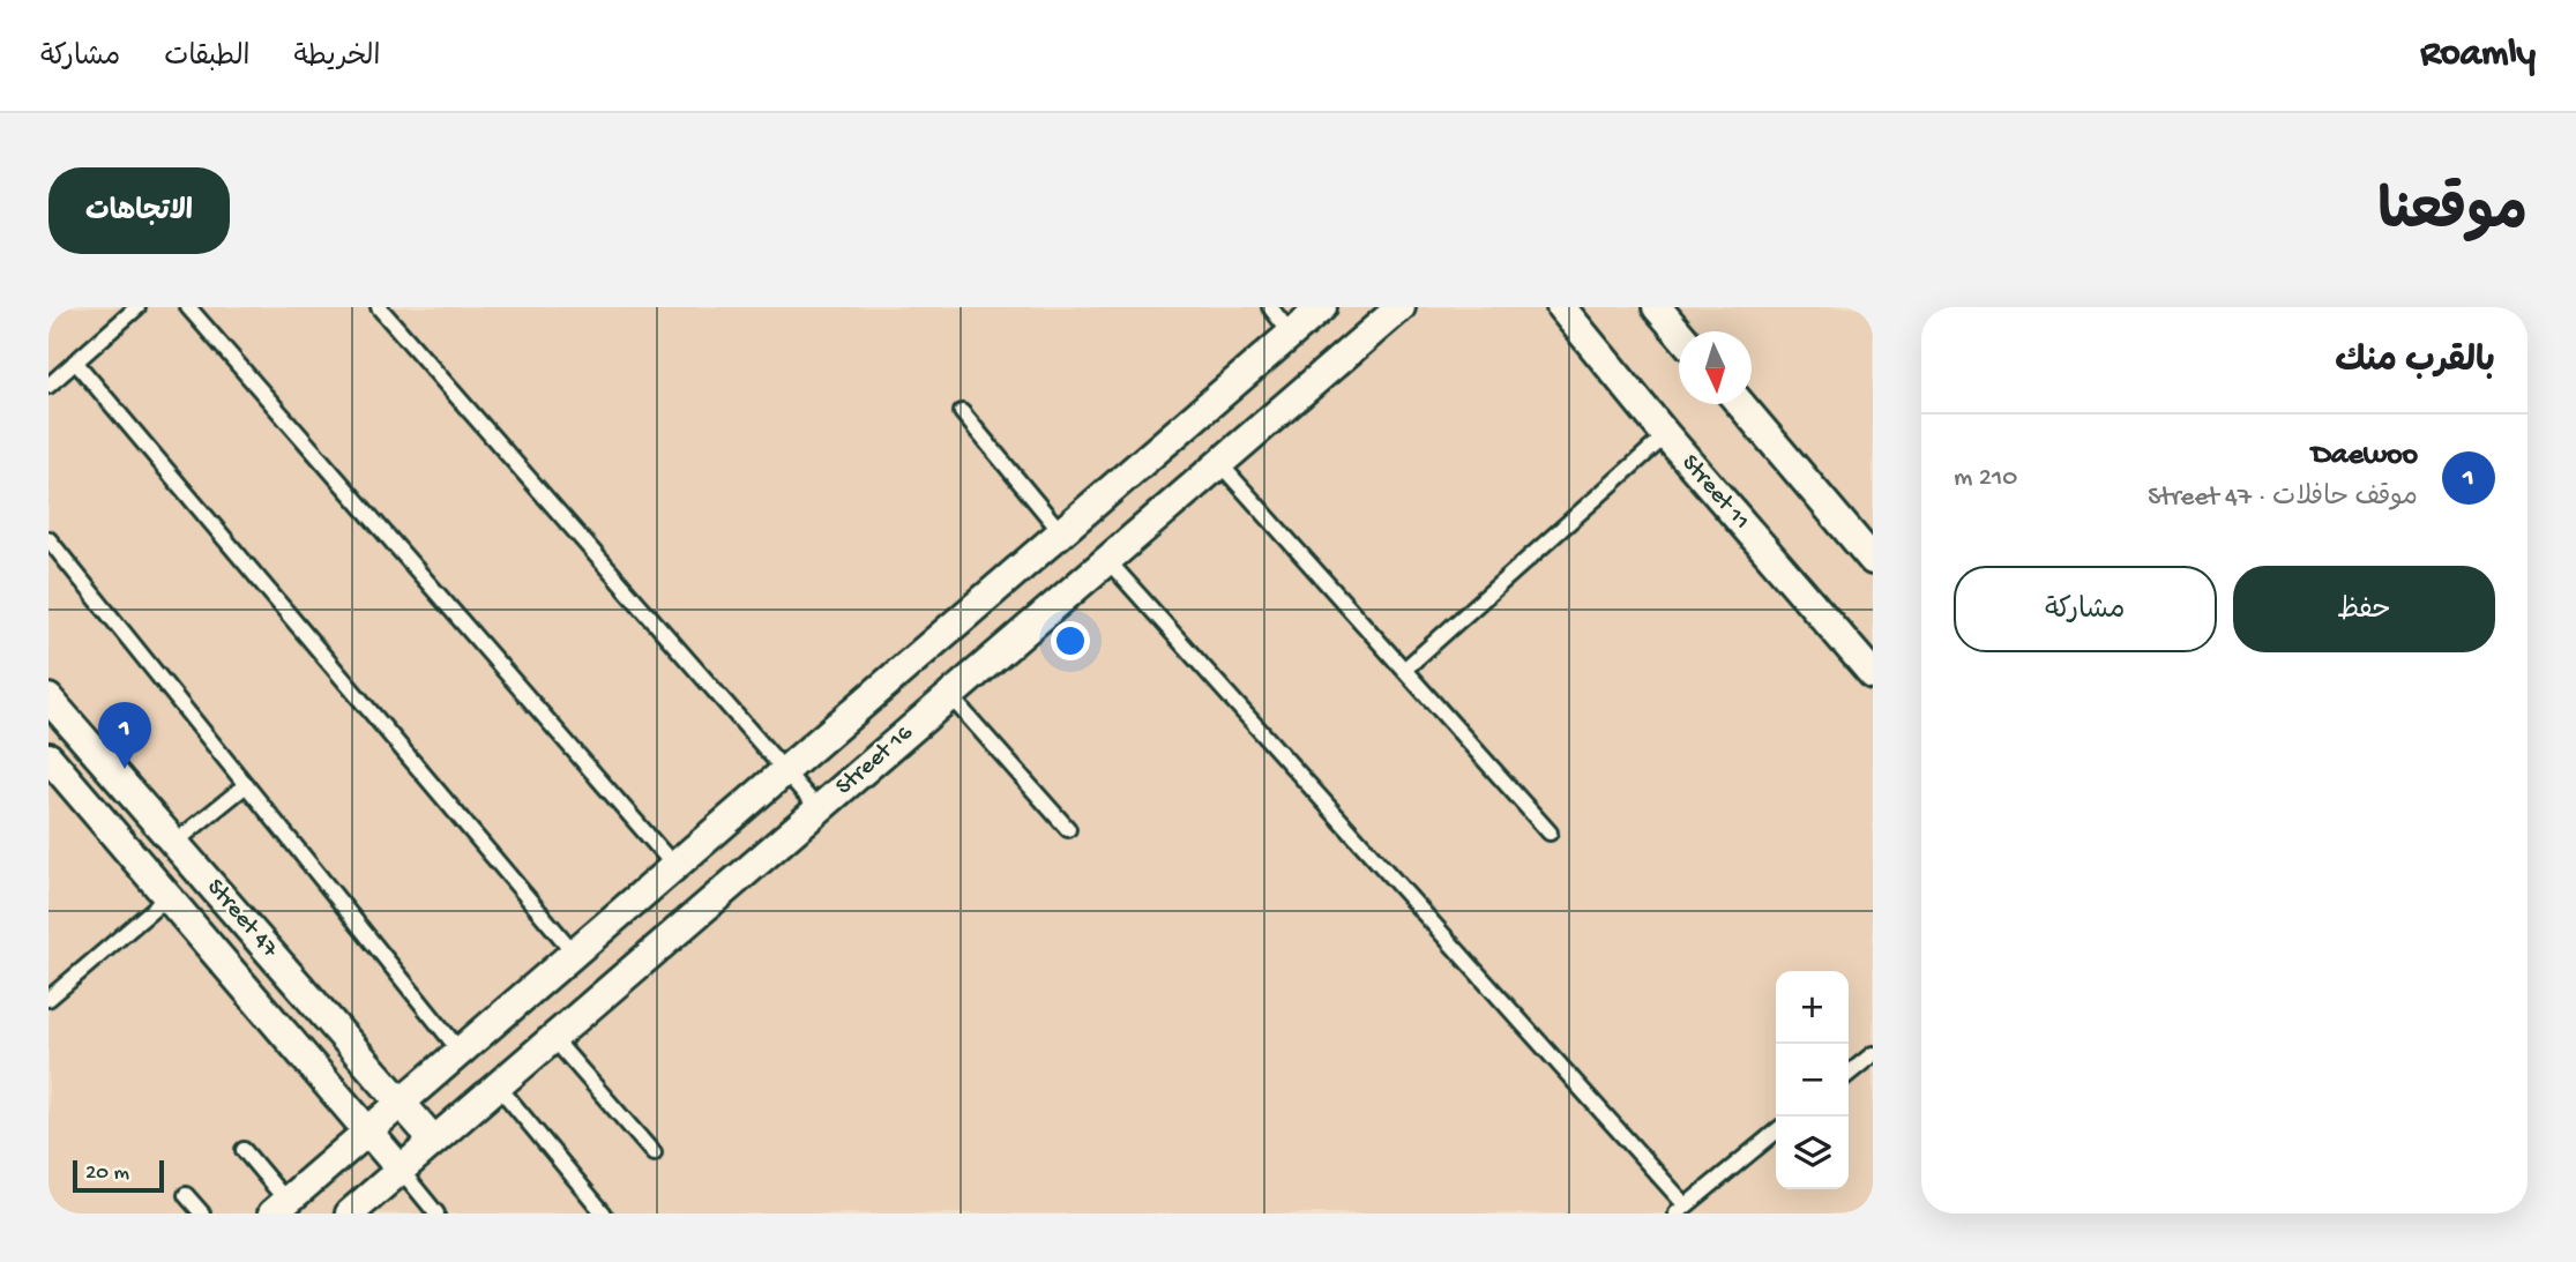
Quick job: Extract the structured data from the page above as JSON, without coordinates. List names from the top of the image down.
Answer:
{
  "streets": {
    "street": ["Street 11", "Street 16", "Street 47"]
  },
  "crossings": [
    ["Street 16", "Street 47"]
  ],
  "scale_bar": "20 m",
  "north": "bottom",
  "page": {
    "header": "Roamly",
    "nav": ["الخريطة", "الطبقات", "مشاركة"],
    "title": "موقعنا",
    "buttons": [
      "الاتجاهات",
      ["حفظ", "مشاركة"]
    ],
    "heading": "بالقرب منك",
    "list": [
      {
        "mark": "1",
        "name": "Daewoo",
        "note": "موقف حافلات · Street 47",
        "value": "210 m"
      }
    ],
    "pins": "1",
    "map_buttons": ["+", "−"],
    "scale": "20 m"
  }
}
